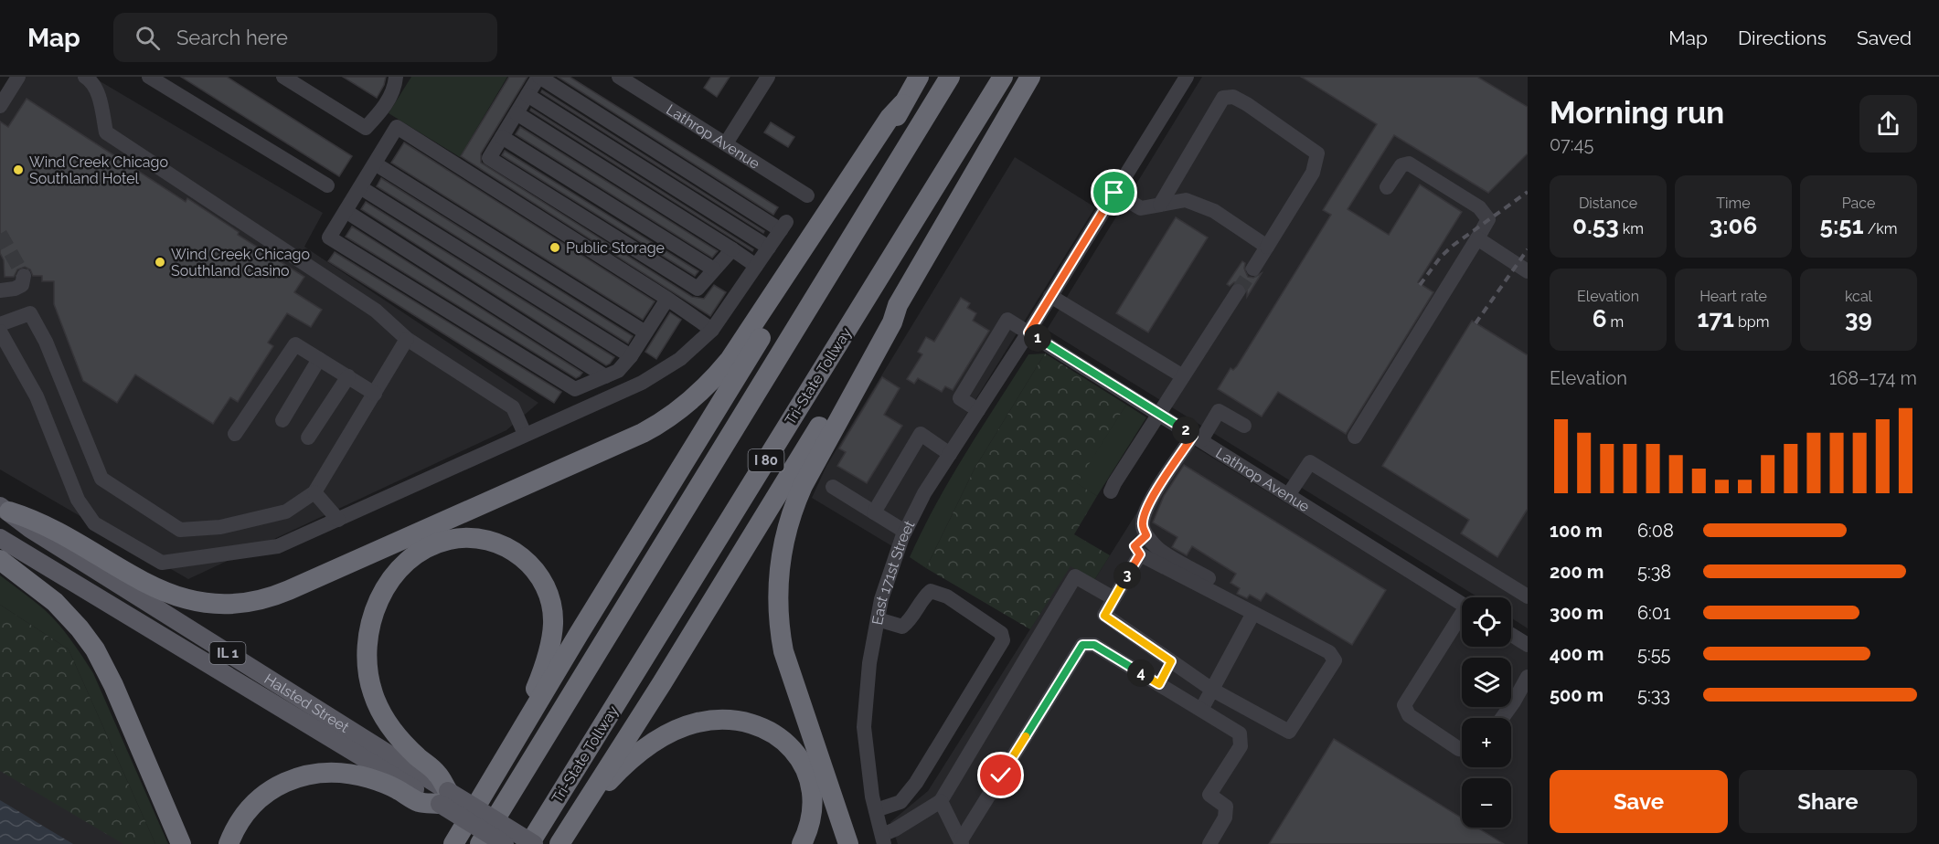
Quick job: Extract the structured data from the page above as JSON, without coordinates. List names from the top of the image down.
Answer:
{
  "streets": {
    "highway": ["Tri-State Tollway", "I 80"],
    "main road": ["IL 1", "Halsted Street"],
    "street": ["Lathrop Avenue", "East 171st Street"]
  },
  "crossings": [
    ["Lathrop Avenue", "East 171st Street"]
  ],
  "places": ["Wind Creek Chicago Southland Hotel", "Public Storage", "Wind Creek Chicago Southland Casino"],
  "page": {
    "header": "Map",
    "search": "Search here",
    "nav": ["Map", "Directions", "Saved"],
    "heading": ["Morning run", "07:45"],
    "stats": [
      ["Distance", "0.53 km"],
      ["Time", "3:06"],
      ["Pace", "5:51 /km"],
      ["Elevation", "6 m"],
      ["Heart rate", "171 bpm"],
      ["kcal", "39"]
    ],
    "pins": [
      "1",
      "2",
      "3",
      "4"
    ],
    "chart": ["Elevation", "168–174 m"],
    "list": [
      {
        "name": "100 m",
        "note": "6:08"
      },
      {
        "name": "200 m",
        "note": "5:38"
      },
      {
        "name": "300 m",
        "note": "6:01"
      },
      {
        "name": "400 m",
        "note": "5:55"
      },
      {
        "name": "500 m",
        "note": "5:33"
      }
    ],
    "map_buttons": ["+", "−"],
    "buttons": ["Save", "Share"]
  }
}
